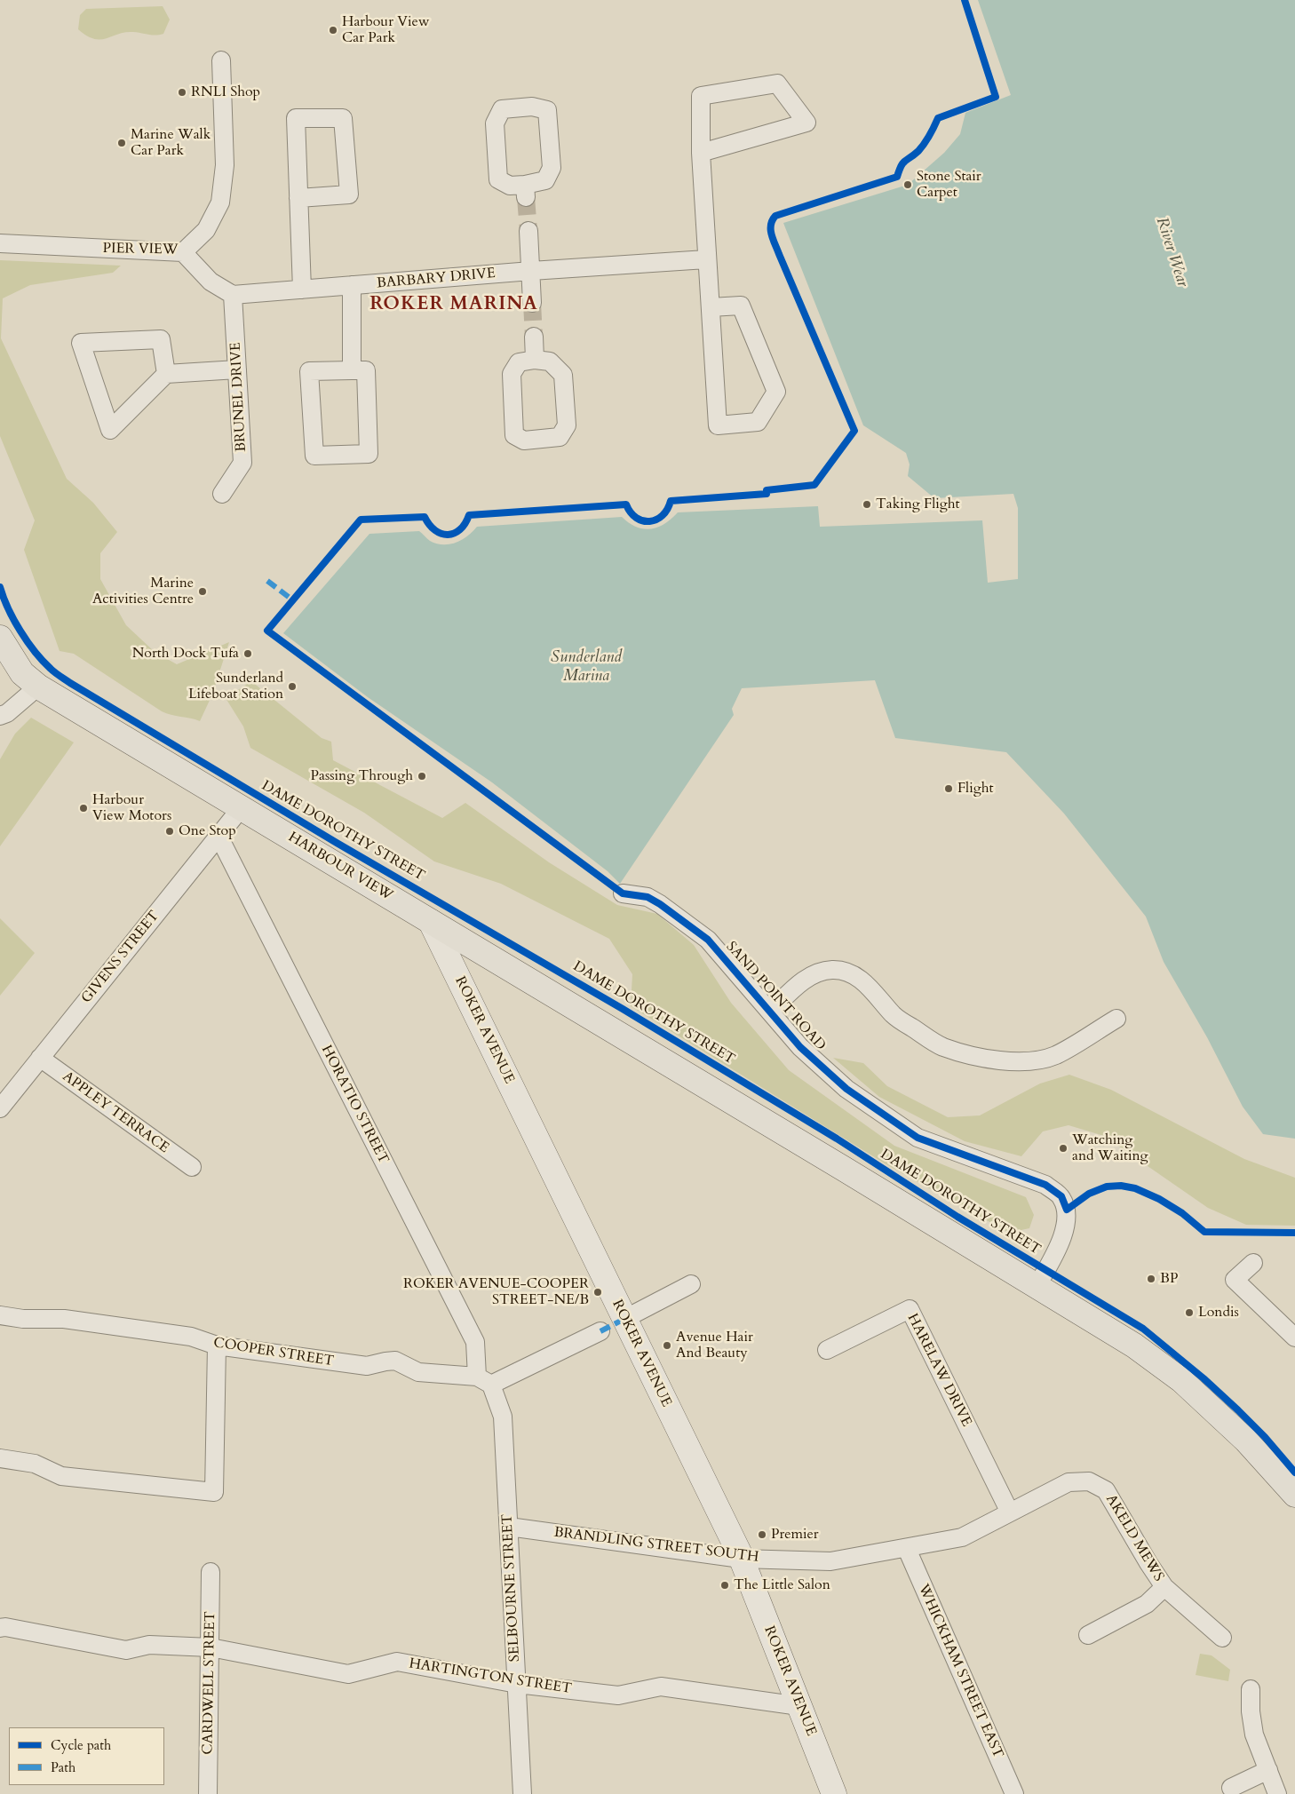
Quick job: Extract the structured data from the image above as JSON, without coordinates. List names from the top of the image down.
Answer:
{
  "streets": {
    "main road": ["DAME DOROTHY STREET", "HARBOUR VIEW"],
    "street": [
      "PIER VIEW",
      "BARBARY DRIVE",
      "BRUNEL DRIVE",
      "GIVENS STREET",
      "SAND POINT ROAD",
      "ROKER AVENUE",
      "HORATIO STREET",
      "APPLEY TERRACE",
      "COOPER STREET",
      "HARELAW DRIVE",
      "AKELD MEWS",
      "BRANDLING STREET SOUTH",
      "SELBOURNE STREET",
      "WHICKHAM STREET EAST",
      "HARTINGTON STREET",
      "CARDWELL STREET"
    ]
  },
  "crossings": [
    ["BARBARY DRIVE", "BRUNEL DRIVE"],
    ["DAME DOROTHY STREET", "HARBOUR VIEW"],
    ["DAME DOROTHY STREET", "SAND POINT ROAD"],
    ["HARBOUR VIEW", "GIVENS STREET"],
    ["HARBOUR VIEW", "ROKER AVENUE"],
    ["GIVENS STREET", "HORATIO STREET"],
    ["GIVENS STREET", "APPLEY TERRACE"],
    ["ROKER AVENUE", "BRANDLING STREET SOUTH"],
    ["ROKER AVENUE", "HARTINGTON STREET"],
    ["HORATIO STREET", "COOPER STREET"],
    ["HORATIO STREET", "SELBOURNE STREET"],
    ["COOPER STREET", "SELBOURNE STREET"],
    ["HARELAW DRIVE", "AKELD MEWS"],
    ["HARELAW DRIVE", "BRANDLING STREET SOUTH"],
    ["AKELD MEWS", "BRANDLING STREET SOUTH"],
    ["BRANDLING STREET SOUTH", "SELBOURNE STREET"],
    ["BRANDLING STREET SOUTH", "WHICKHAM STREET EAST"],
    ["SELBOURNE STREET", "HARTINGTON STREET"],
    ["HARTINGTON STREET", "CARDWELL STREET"]
  ],
  "districts": ["ROKER MARINA"],
  "water": ["River Wear", "Sunderland Marina"],
  "places": [
    "Harbour View Car Park",
    "RNLI Shop",
    "Marine Walk Car Park",
    "Stone Stair Carpet",
    "Taking Flight",
    "Marine Activities Centre",
    "North Dock Tufa",
    "Sunderland Lifeboat Station",
    "Passing Through",
    "Flight",
    "Harbour View Motors",
    "One Stop",
    "Watching and Waiting",
    "BP",
    "ROKER AVENUE-COOPER STREET-NE/B",
    "Londis",
    "Avenue Hair And Beauty",
    "Premier",
    "The Little Salon"
  ],
  "legend": ["Cycle path", "Path"]
}
